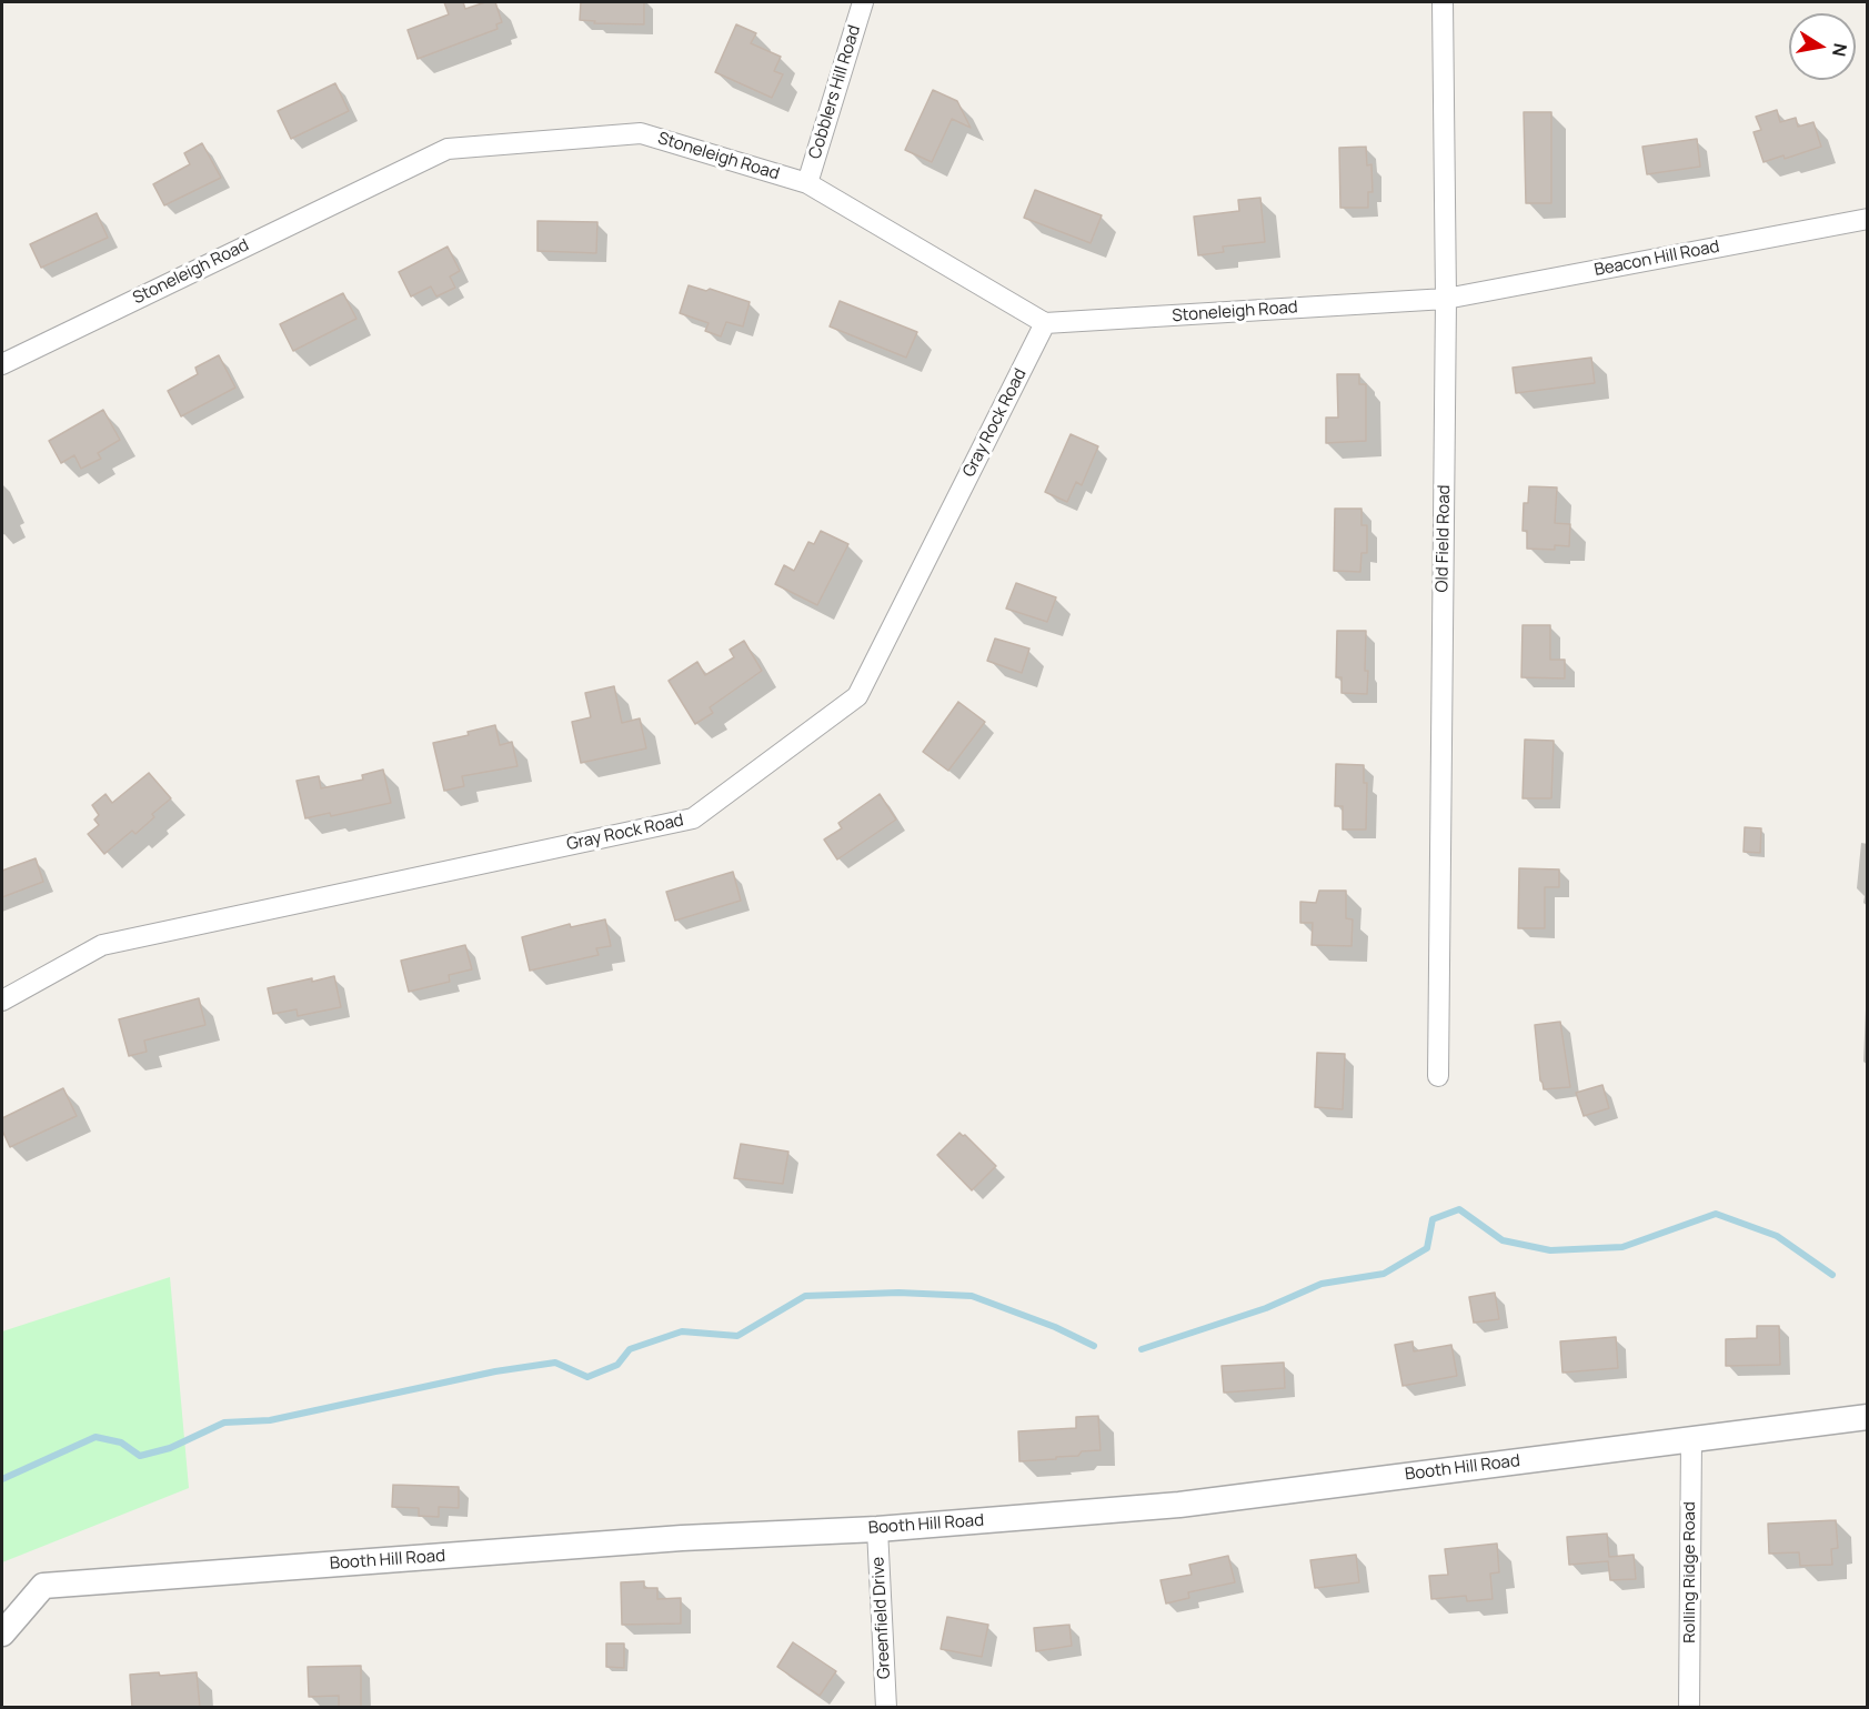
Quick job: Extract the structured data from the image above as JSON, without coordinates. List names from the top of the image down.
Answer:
{
  "streets": {
    "street": [
      "Cobblers Hill Road",
      "Stoneleigh Road",
      "Beacon Hill Road",
      "Gray Rock Road",
      "Old Field Road",
      "Booth Hill Road",
      "Rolling Ridge Road",
      "Greenfield Drive"
    ]
  },
  "crossings": [
    ["Cobblers Hill Road", "Stoneleigh Road"],
    ["Stoneleigh Road", "Beacon Hill Road"],
    ["Stoneleigh Road", "Gray Rock Road"],
    ["Stoneleigh Road", "Old Field Road"],
    ["Beacon Hill Road", "Old Field Road"],
    ["Booth Hill Road", "Rolling Ridge Road"],
    ["Booth Hill Road", "Greenfield Drive"]
  ],
  "north": "right"
}
